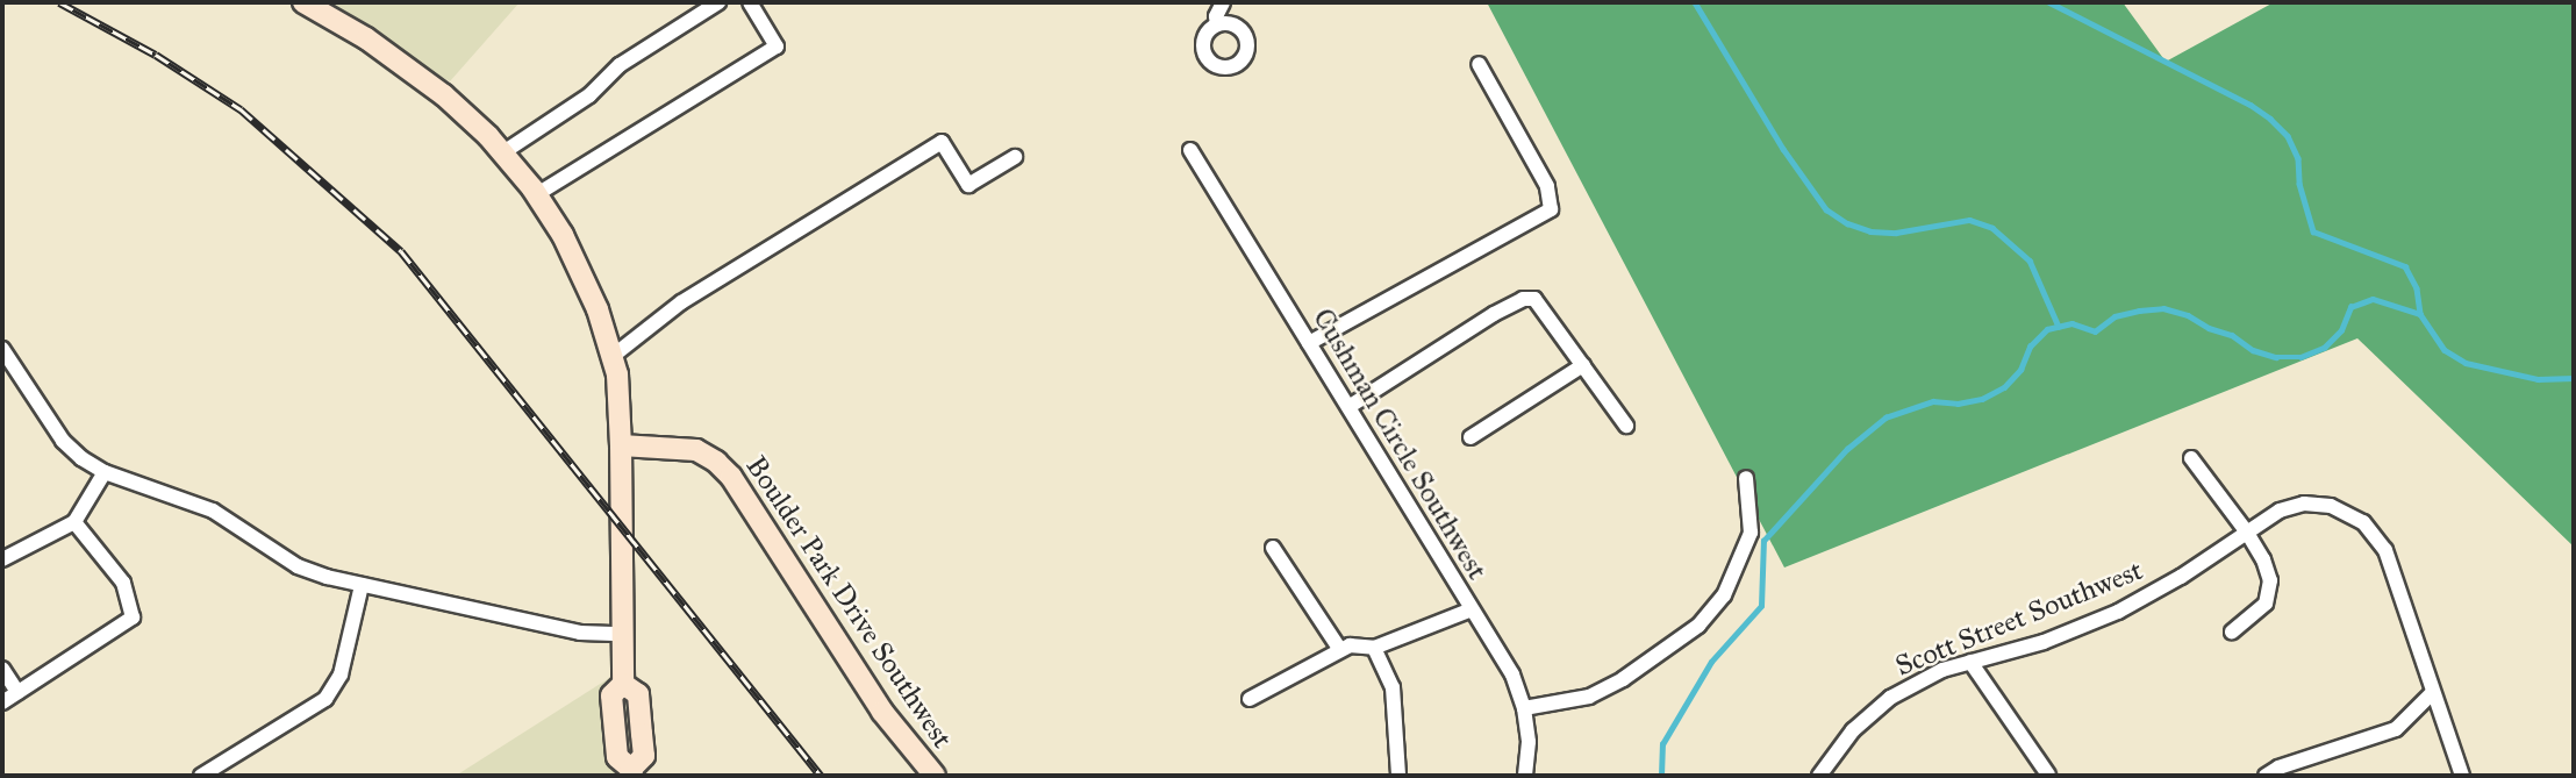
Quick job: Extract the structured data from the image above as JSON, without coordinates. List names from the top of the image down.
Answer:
{
  "streets": {
    "main road": ["Boulder Park Drive Southwest"],
    "street": ["Cushman Circle Southwest", "Scott Street Southwest"]
  }
}
